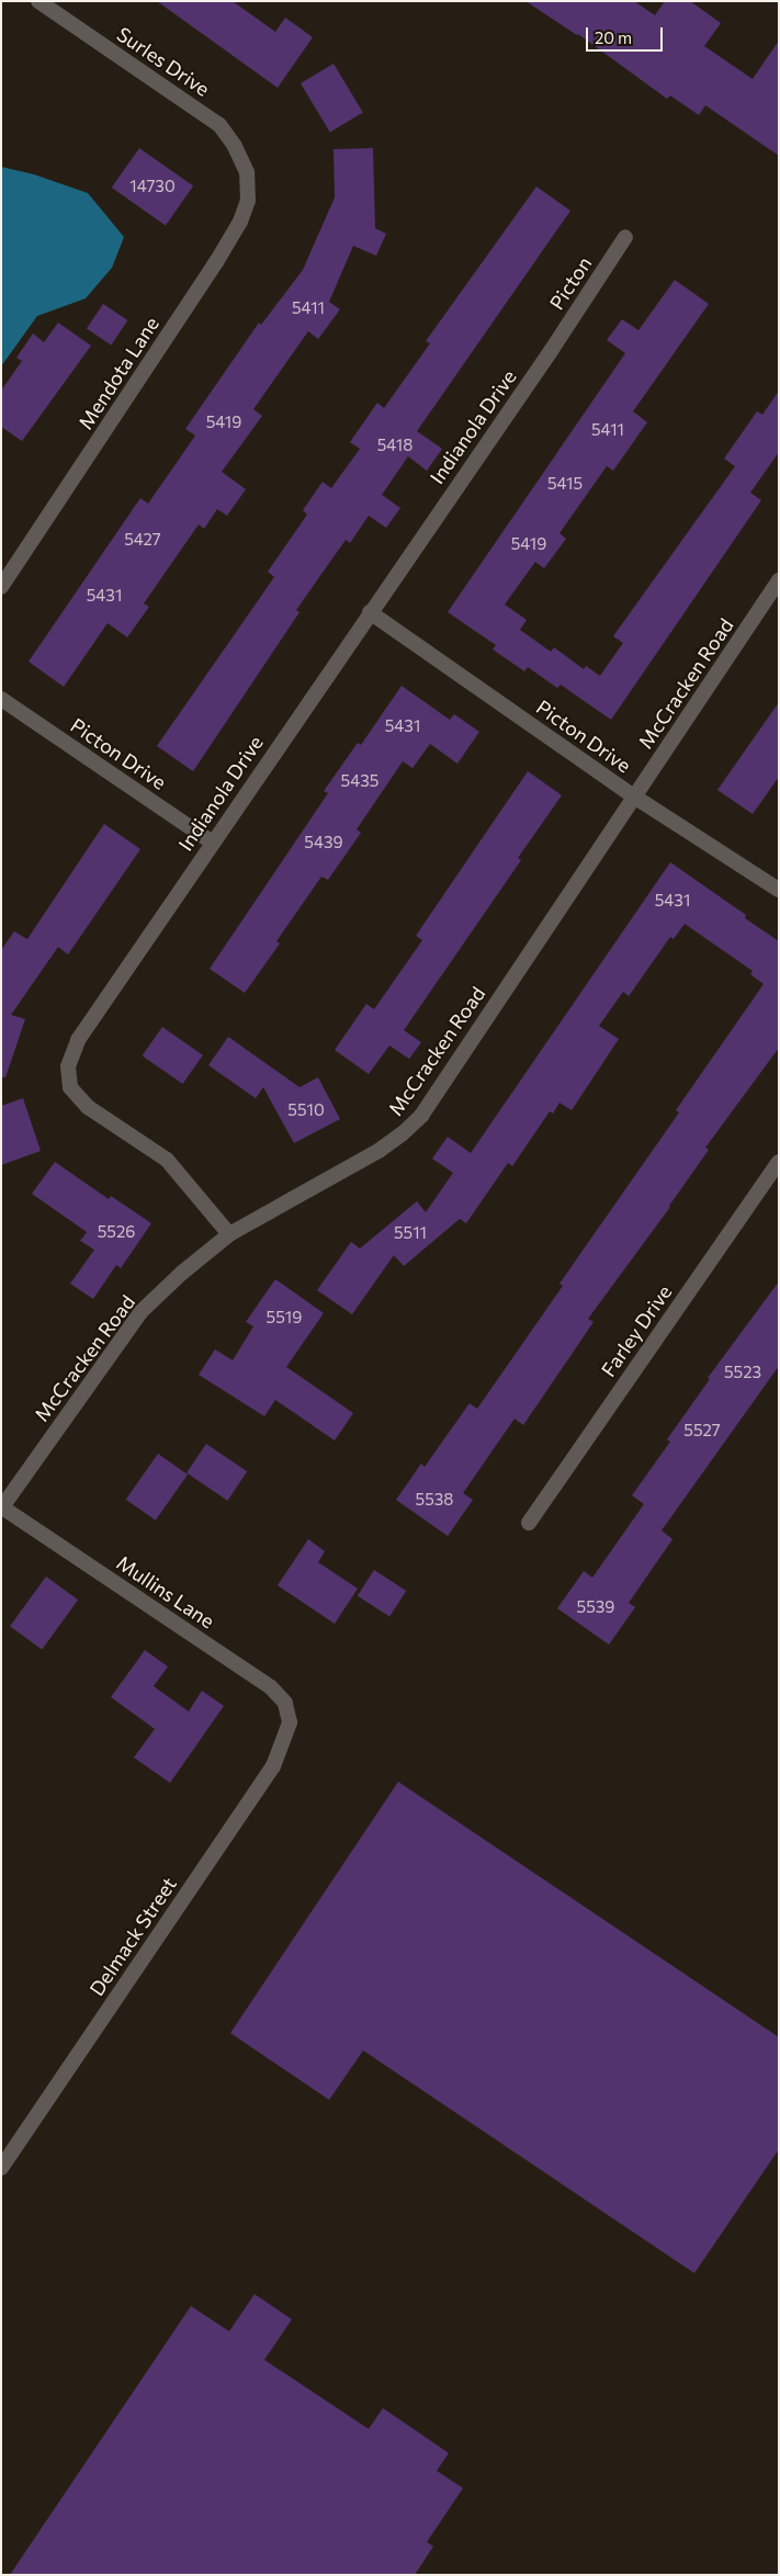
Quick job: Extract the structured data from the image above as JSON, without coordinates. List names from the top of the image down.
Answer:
{
  "streets": {
    "street": [
      "Surles Drive",
      "Picton",
      "Mendota Lane",
      "Indianola Drive",
      "McCracken Road",
      "Picton Drive",
      "Farley Drive",
      "Mullins Lane",
      "Delmack Street"
    ]
  },
  "crossings": [
    ["Surles Drive", "Mendota Lane"],
    ["Picton", "Indianola Drive"],
    ["Indianola Drive", "McCracken Road"],
    ["Indianola Drive", "Picton Drive"],
    ["McCracken Road", "Picton Drive"],
    ["McCracken Road", "Mullins Lane"],
    ["Mullins Lane", "Delmack Street"]
  ],
  "house_numbers": [
    "14730",
    "5411",
    "5419",
    "5411",
    "5418",
    "5415",
    "5427",
    "5419",
    "5431",
    "5431",
    "5435",
    "5439",
    "5431",
    "5510",
    "5526",
    "5511",
    "5519",
    "5523",
    "5527",
    "5538",
    "5539"
  ],
  "scale_bar": "20 m"
}
